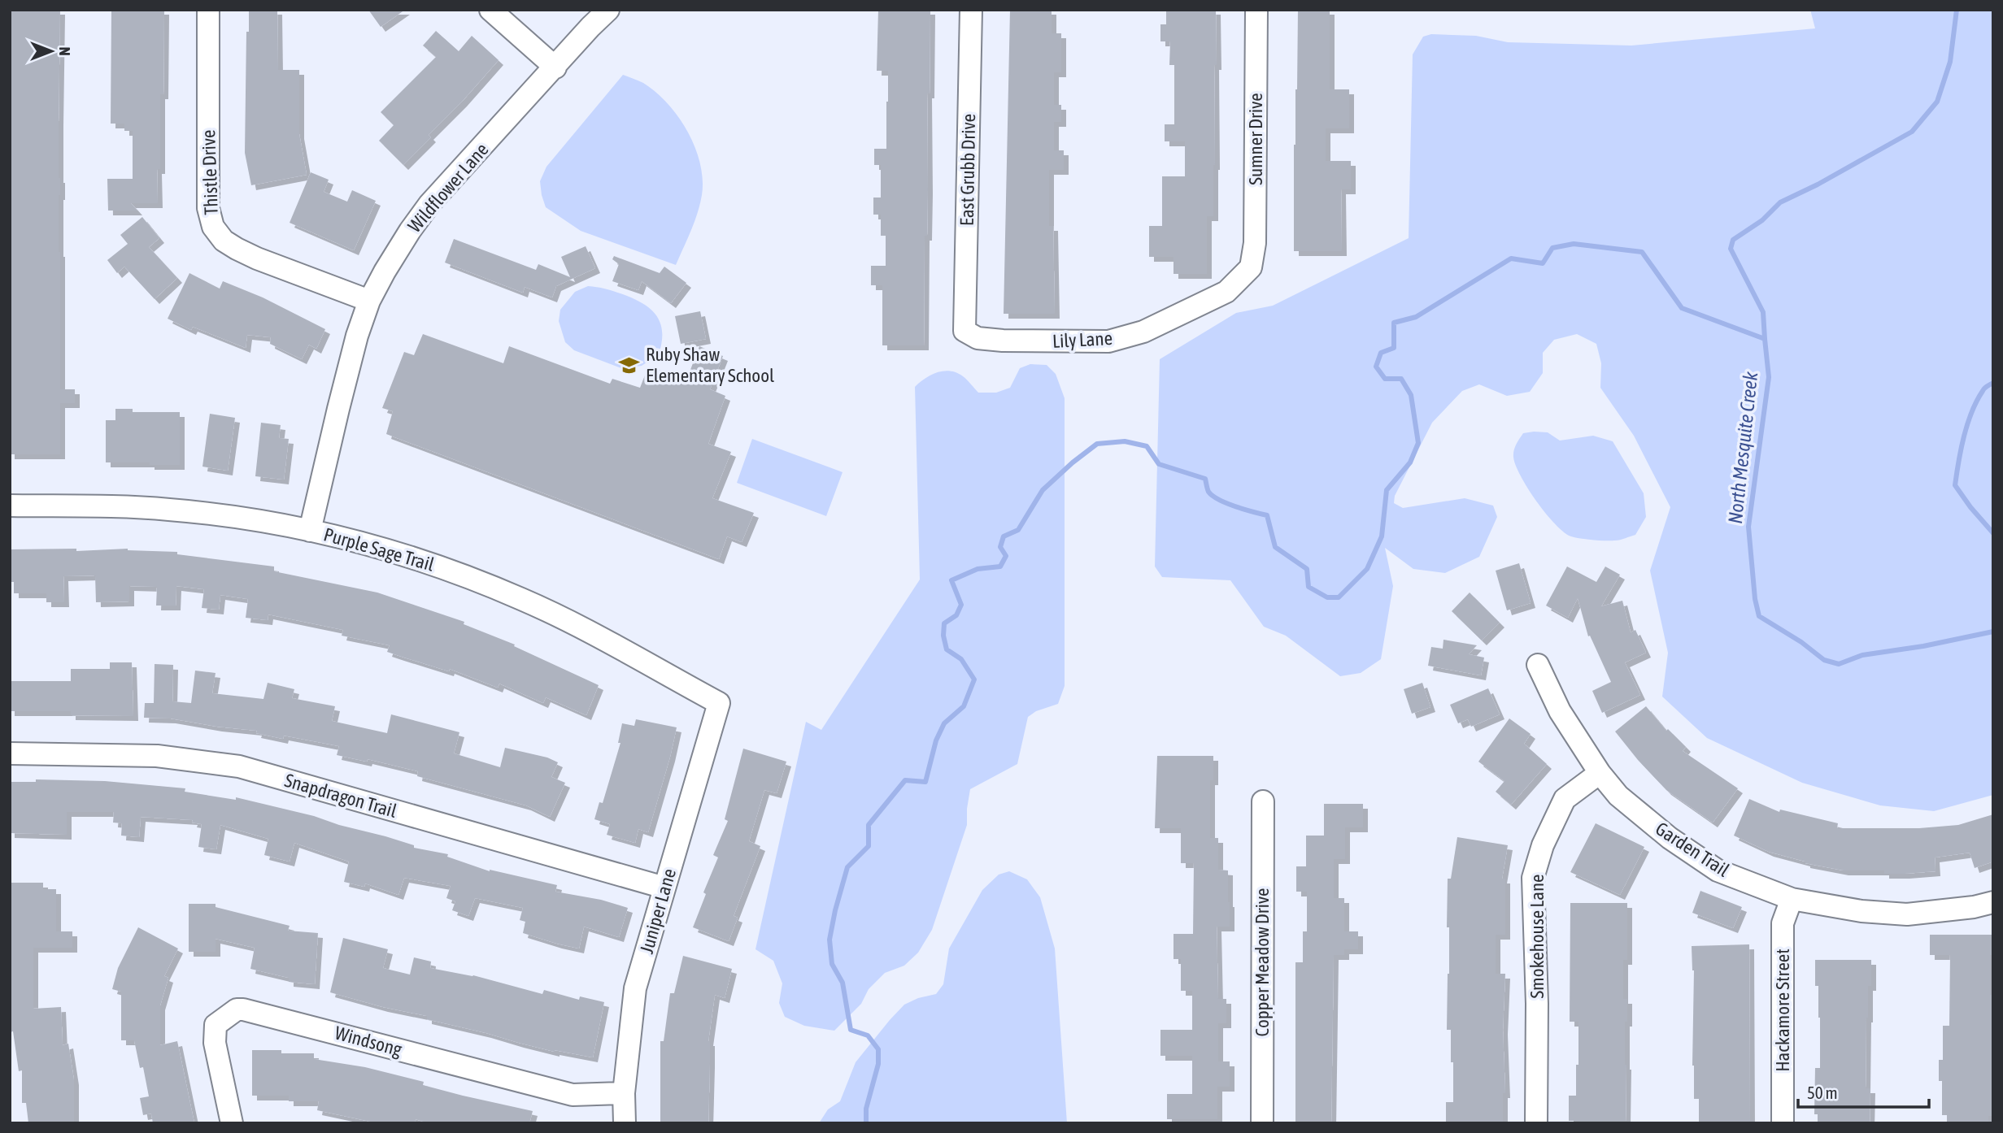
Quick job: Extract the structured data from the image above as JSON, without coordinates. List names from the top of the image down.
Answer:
{
  "streets": {
    "street": [
      "Sumner Drive",
      "East Grubb Drive",
      "Thistle Drive",
      "Wildflower Lane",
      "Lily Lane",
      "Purple Sage Trail",
      "Snapdragon Trail",
      "Garden Trail",
      "Juniper Lane",
      "Smokehouse Lane",
      "Copper Meadow Drive",
      "Hackamore Street",
      "Windsong"
    ]
  },
  "crossings": [
    ["Sumner Drive", "Lily Lane"],
    ["East Grubb Drive", "Lily Lane"],
    ["Thistle Drive", "Wildflower Lane"],
    ["Wildflower Lane", "Purple Sage Trail"],
    ["Purple Sage Trail", "Juniper Lane"],
    ["Snapdragon Trail", "Juniper Lane"],
    ["Garden Trail", "Smokehouse Lane"],
    ["Garden Trail", "Hackamore Street"],
    ["Juniper Lane", "Windsong"]
  ],
  "water": ["North Mesquite Creek"],
  "places": {
    "school or university": ["Ruby Shaw Elementary School"]
  },
  "scale_bar": "50 m",
  "north": "right"
}
